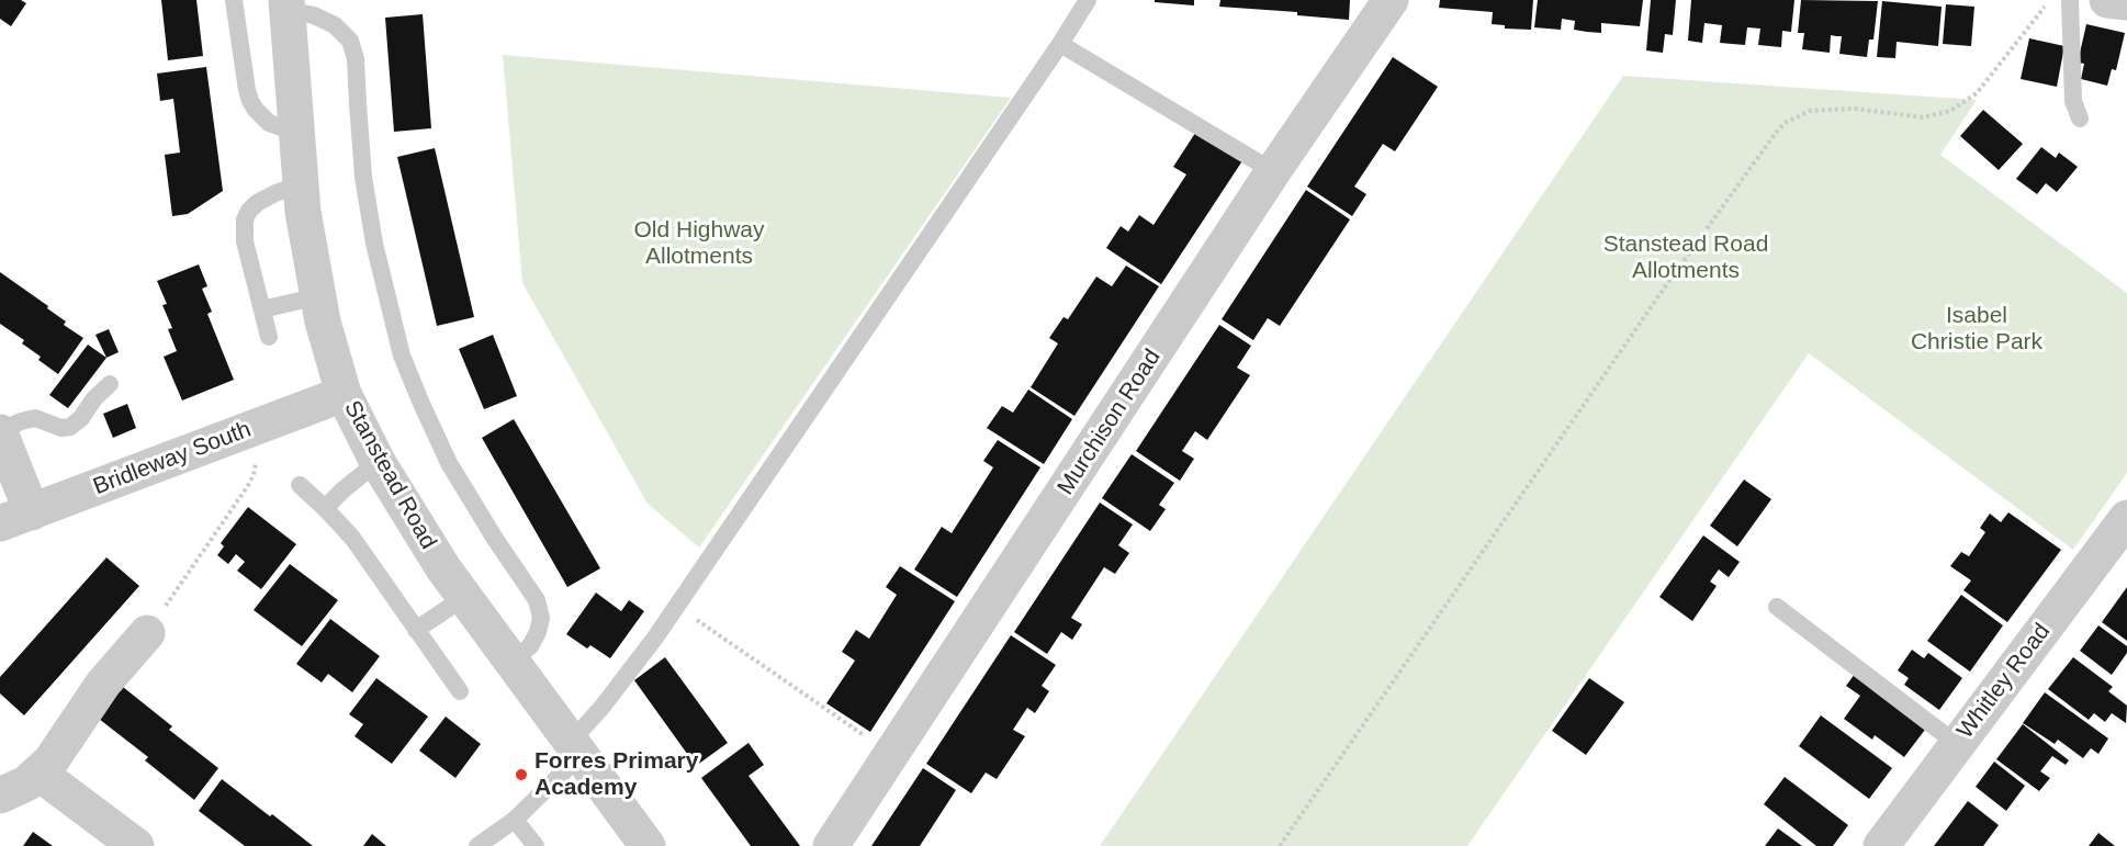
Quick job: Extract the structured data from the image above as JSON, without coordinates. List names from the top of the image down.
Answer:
{
  "streets": {
    "street": [
      "Murchison Road",
      "Bridleway South",
      "Stanstead Road",
      "Whitley Road"
    ]
  },
  "crossings": [
    ["Bridleway South", "Stanstead Road"]
  ],
  "parks": ["Old Highway Allotments", "Stanstead Road Allotments", "Isabel Christie Park"],
  "places": ["Forres Primary Academy"]
}
